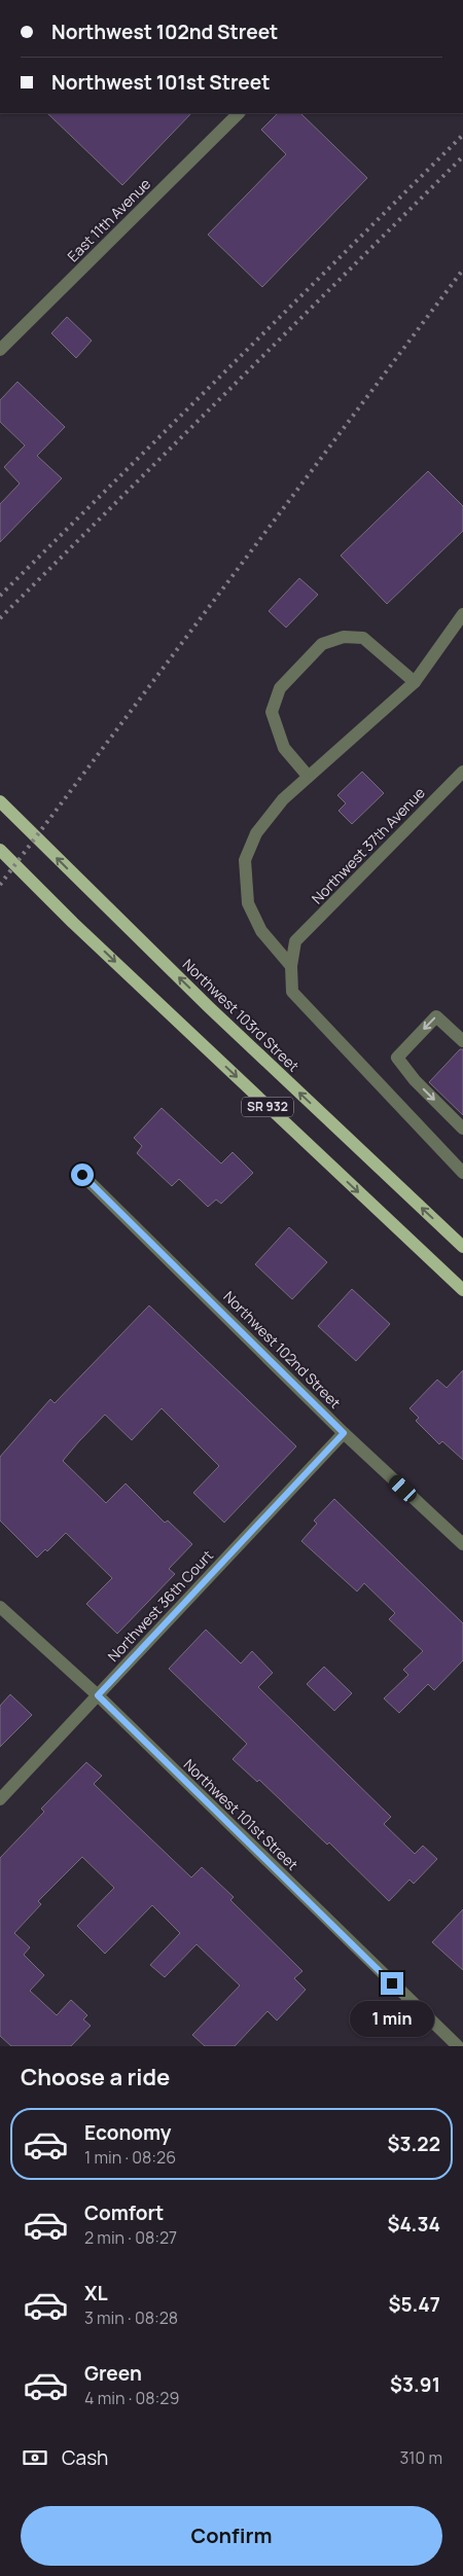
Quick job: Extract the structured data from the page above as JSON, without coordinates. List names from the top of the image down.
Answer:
{
  "streets": {
    "main road": ["Northwest 103rd Street", "SR 932"],
    "street": [
      "East 11th Avenue",
      "Northwest 37th Avenue",
      "Northwest 102nd Street",
      "Northwest 36th Court",
      "Northwest 101st Street"
    ]
  },
  "crossings": [
    ["Northwest 102nd Street", "Northwest 36th Court"],
    ["Northwest 36th Court", "Northwest 101st Street"]
  ],
  "page": {
    "banner": ["Northwest 102nd Street", "Northwest 101st Street"],
    "bubble": "1 min",
    "heading": "Choose a ride",
    "list": [
      {
        "name": "Economy",
        "note": "1 min · 08:26",
        "value": "$3.22"
      },
      {
        "name": "Comfort",
        "note": "2 min · 08:27",
        "value": "$4.34"
      },
      {
        "name": "XL",
        "note": "3 min · 08:28",
        "value": "$5.47"
      },
      {
        "name": "Green",
        "note": "4 min · 08:29",
        "value": "$3.91"
      }
    ],
    "pay": ["Cash", "310 m"],
    "buttons": "Confirm"
  }
}
